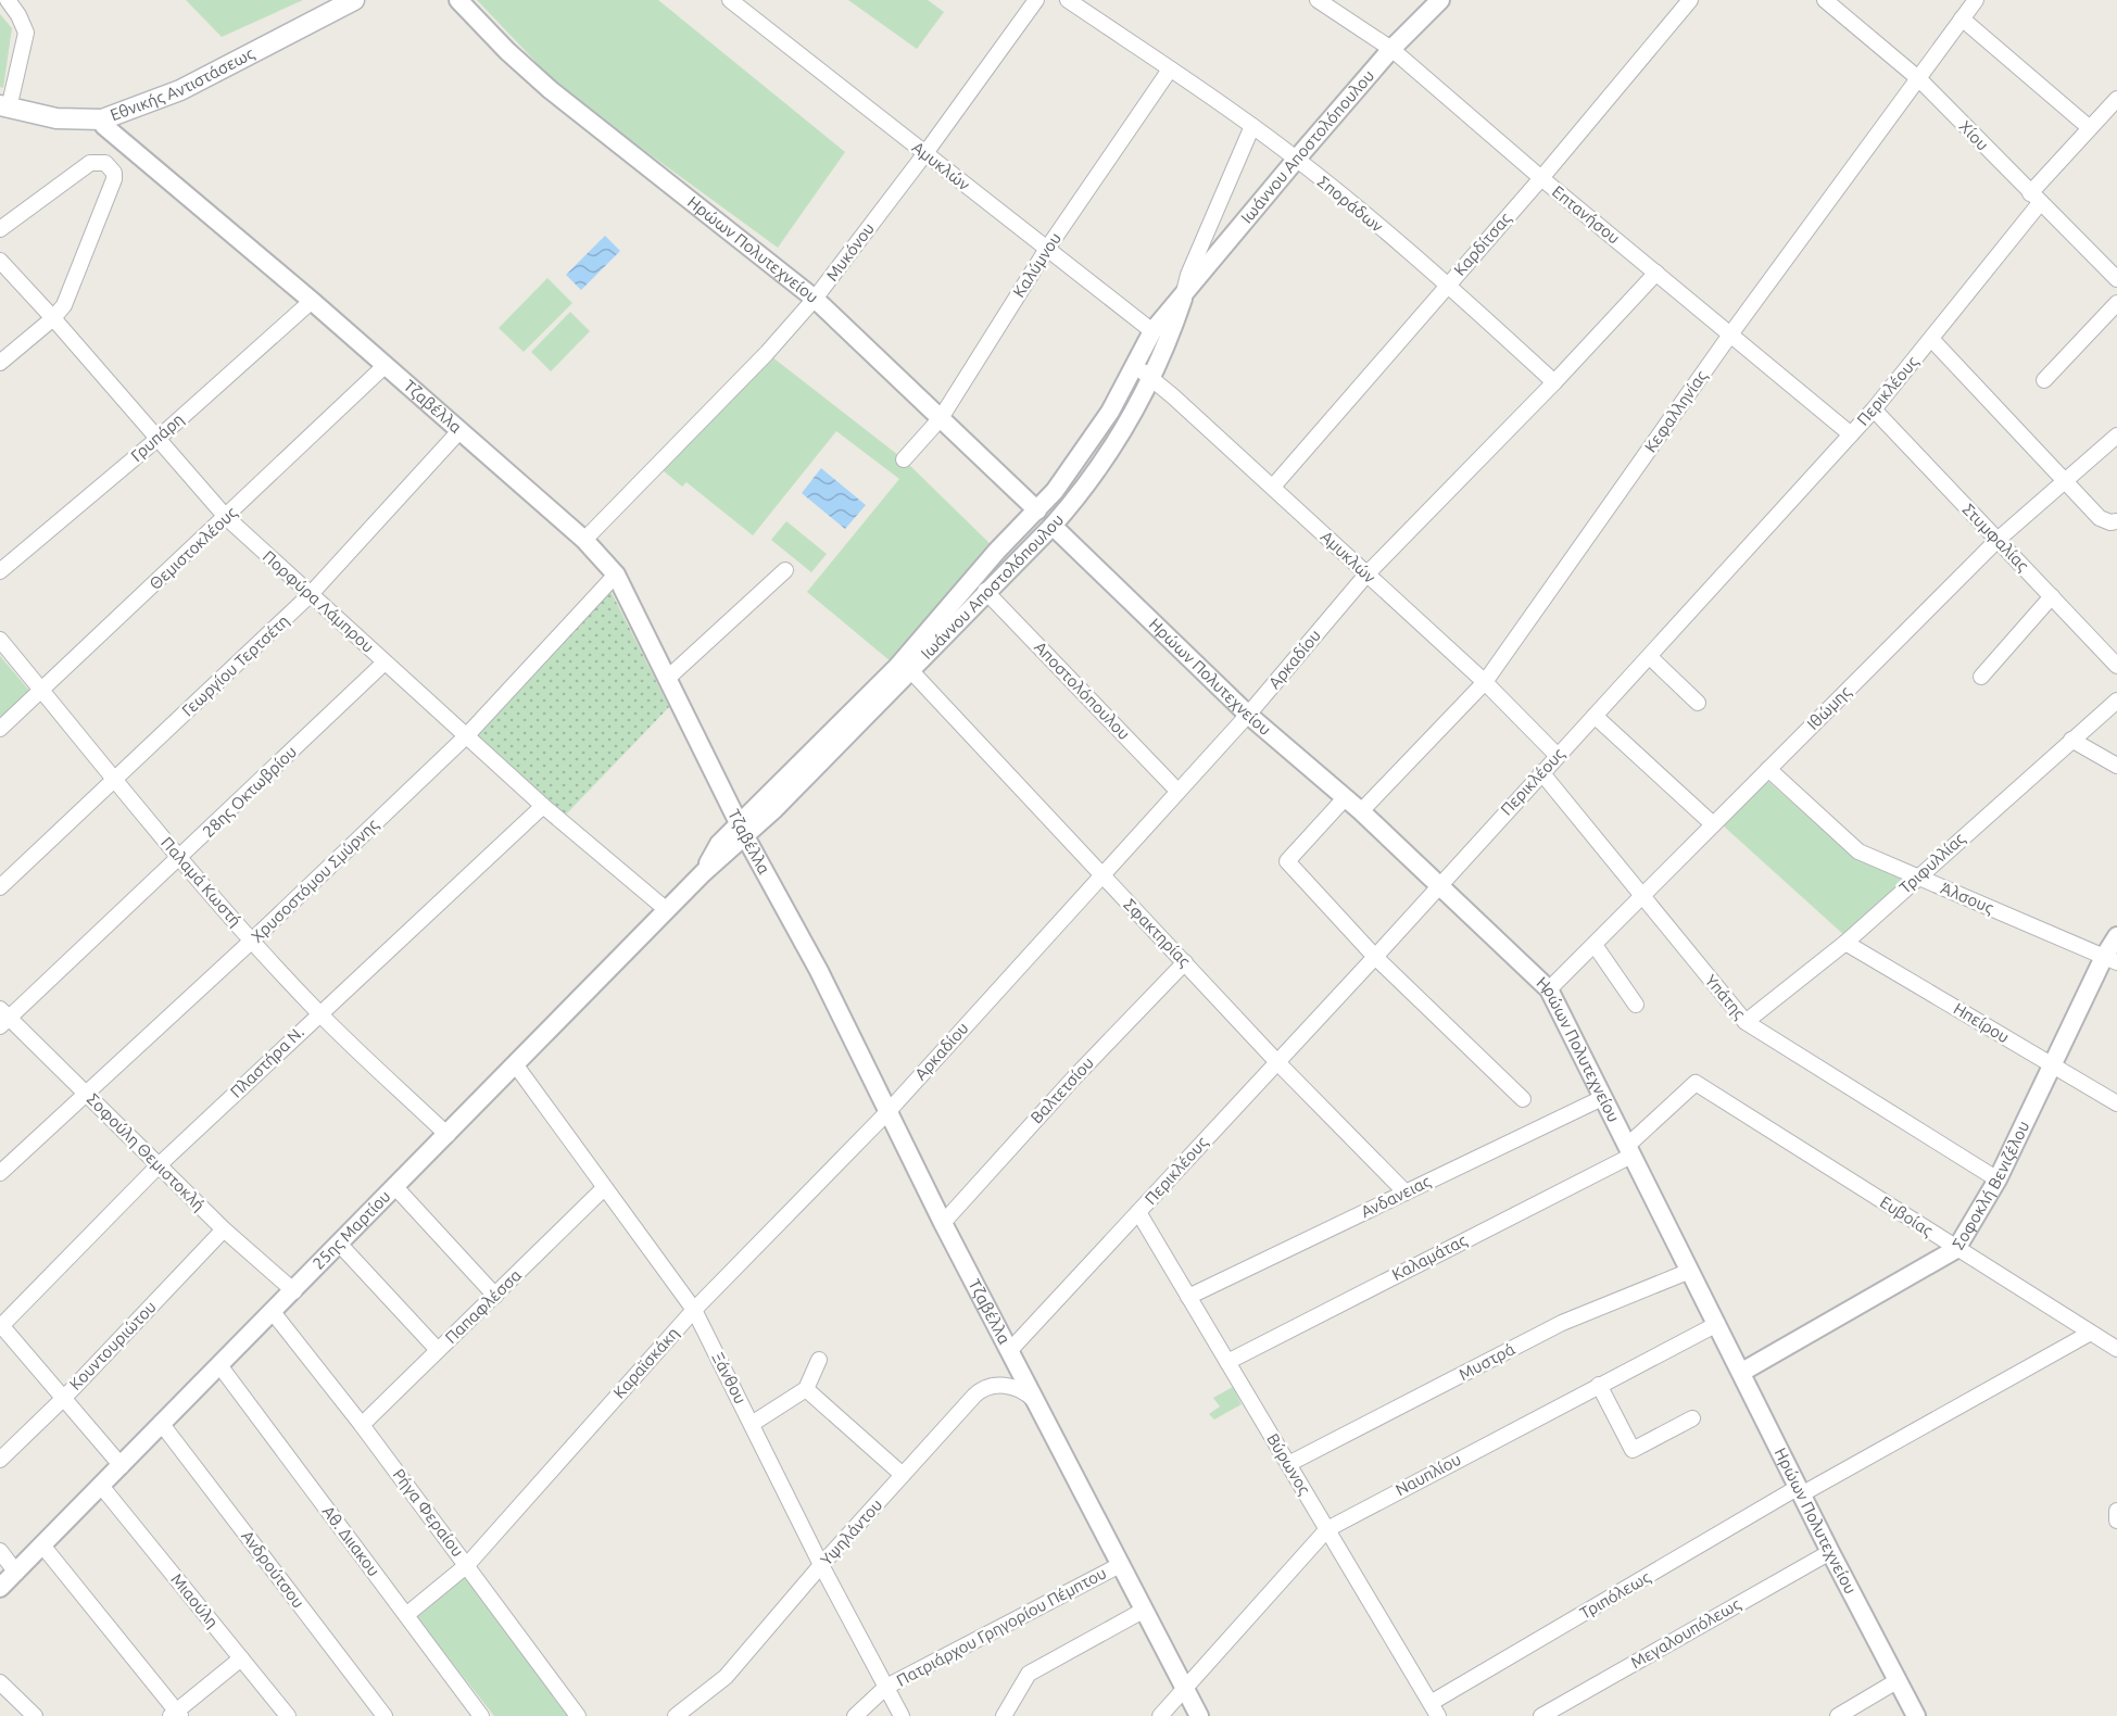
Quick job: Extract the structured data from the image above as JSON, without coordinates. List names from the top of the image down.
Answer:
{
  "streets": {
    "main road": ["Εθνικής Αντιστάσεως"],
    "street": [
      "Χίου",
      "Ιωάννου Αποστολόπουλου",
      "Αμυκλών",
      "Σποράδων",
      "Επτανήσου",
      "Καρδίτσας",
      "Ηρώων Πολυτεχνείου",
      "Μυκόνου",
      "Καλύμνου",
      "Περικλέους",
      "Τζαβέλλα",
      "Κεφαλληνίας",
      "Γρυπάρη",
      "Στυμφαλίας",
      "Θεμιστοκλέους",
      "Πορφύρα Λάμπρου",
      "Αρκαδίου",
      "Γεωργίου Τερτσέτη",
      "Αποστολόπουλου",
      "Ιθώμης",
      "28ης Οκτωβρίου",
      "Τριφυλλίας",
      "Χρυσοστόμου Σμύρνης",
      "Παλαμά Κωστή",
      "Άλσους",
      "Σφακτηρίας",
      "Υπάτης",
      "Ηπείρου",
      "Πλαστήρα Ν.",
      "Βαλτετσίου",
      "Σοφούλη Θεμιστοκλή",
      "Σοφοκλή Βενιζέλου",
      "Ανδανειας",
      "Ευβοίας",
      "25ης Μαρτίου",
      "Καλαμάτας",
      "Παπαφλέσσα",
      "Κουντουριώτου",
      "Μυστρά",
      "Καραϊσκάκη",
      "Ξάνθου",
      "Βύρωνος",
      "Ναυπλίου",
      "Ρήγα Φεραίου",
      "Υψηλάντου",
      "Αθ. Διιακου",
      "Ανδρούτσου",
      "Τριπόλεως",
      "Μιαούλη",
      "Πατριάρχου Γρηγορίου Πέμπτου",
      "Μεγαλουπόλεως"
    ]
  },
  "crossings": [
    ["Εθνικής Αντιστάσεως", "Τζαβέλλα"],
    ["Χίου", "Περικλέους"],
    ["Χίου", "Κεφαλληνίας"],
    ["Ιωάννου Αποστολόπουλου", "Αμυκλών"],
    ["Ιωάννου Αποστολόπουλου", "Σποράδων"],
    ["Ιωάννου Αποστολόπουλου", "Επτανήσου"],
    ["Ιωάννου Αποστολόπουλου", "Ηρώων Πολυτεχνείου"],
    ["Ιωάννου Αποστολόπουλου", "Τζαβέλλα"],
    ["Ιωάννου Αποστολόπουλου", "Αποστολόπουλου"],
    ["Ιωάννου Αποστολόπουλου", "Σφακτηρίας"],
    ["Ιωάννου Αποστολόπουλου", "25ης Μαρτίου"],
    ["Αμυκλών", "Καρδίτσας"],
    ["Αμυκλών", "Μυκόνου"],
    ["Αμυκλών", "Καλύμνου"],
    ["Αμυκλών", "Περικλέους"],
    ["Αμυκλών", "Κεφαλληνίας"],
    ["Αμυκλών", "Αρκαδίου"],
    ["Σποράδων", "Καρδίτσας"],
    ["Σποράδων", "Καλύμνου"],
    ["Σποράδων", "Αρκαδίου"],
    ["Επτανήσου", "Καρδίτσας"],
    ["Επτανήσου", "Περικλέους"],
    ["Επτανήσου", "Κεφαλληνίας"],
    ["Επτανήσου", "Αρκαδίου"],
    ["Ηρώων Πολυτεχνείου", "Μυκόνου"],
    ["Ηρώων Πολυτεχνείου", "Καλύμνου"],
    ["Ηρώων Πολυτεχνείου", "Περικλέους"],
    ["Ηρώων Πολυτεχνείου", "Κεφαλληνίας"],
    ["Ηρώων Πολυτεχνείου", "Αρκαδίου"],
    ["Ηρώων Πολυτεχνείου", "Ιθώμης"],
    ["Ηρώων Πολυτεχνείου", "Σοφοκλή Βενιζέλου"],
    ["Ηρώων Πολυτεχνείου", "Ανδανειας"],
    ["Ηρώων Πολυτεχνείου", "Ευβοίας"],
    ["Ηρώων Πολυτεχνείου", "Καλαμάτας"],
    ["Ηρώων Πολυτεχνείου", "Μυστρά"],
    ["Ηρώων Πολυτεχνείου", "Ναυπλίου"],
    ["Ηρώων Πολυτεχνείου", "Τριπόλεως"],
    ["Ηρώων Πολυτεχνείου", "Μεγαλουπόλεως"],
    ["Μυκόνου", "Τζαβέλλα"],
    ["Περικλέους", "Τζαβέλλα"],
    ["Περικλέους", "Στυμφαλίας"],
    ["Περικλέους", "Σφακτηρίας"],
    ["Περικλέους", "Υπάτης"],
    ["Περικλέους", "Βύρωνος"],
    ["Τζαβέλλα", "Γρυπάρη"],
    ["Τζαβέλλα", "Θεμιστοκλέους"],
    ["Τζαβέλλα", "Αρκαδίου"],
    ["Τζαβέλλα", "Γεωργίου Τερτσέτη"],
    ["Τζαβέλλα", "Χρυσοστόμου Σμύρνης"],
    ["Τζαβέλλα", "Βαλτετσίου"],
    ["Τζαβέλλα", "25ης Μαρτίου"],
    ["Τζαβέλλα", "Καραϊσκάκη"],
    ["Τζαβέλλα", "Ναυπλίου"],
    ["Τζαβέλλα", "Υψηλάντου"],
    ["Τζαβέλλα", "Πατριάρχου Γρηγορίου Πέμπτου"],
    ["Γρυπάρη", "Πορφύρα Λάμπρου"],
    ["Στυμφαλίας", "Ιθώμης"],
    ["Θεμιστοκλέους", "Πορφύρα Λάμπρου"],
    ["Θεμιστοκλέους", "Παλαμά Κωστή"],
    ["Πορφύρα Λάμπρου", "Γεωργίου Τερτσέτη"],
    ["Πορφύρα Λάμπρου", "28ης Οκτωβρίου"],
    ["Πορφύρα Λάμπρου", "Χρυσοστόμου Σμύρνης"],
    ["Πορφύρα Λάμπρου", "Πλαστήρα Ν."],
    ["Πορφύρα Λάμπρου", "25ης Μαρτίου"],
    ["Αρκαδίου", "Αποστολόπουλου"],
    ["Αρκαδίου", "Σφακτηρίας"],
    ["Αρκαδίου", "Καραϊσκάκη"],
    ["Γεωργίου Τερτσέτη", "Παλαμά Κωστή"],
    ["Ιθώμης", "Άλσους"],
    ["Ιθώμης", "Υπάτης"],
    ["28ης Οκτωβρίου", "Παλαμά Κωστή"],
    ["28ης Οκτωβρίου", "Σοφούλη Θεμιστοκλή"],
    ["Τριφυλλίας", "Άλσους"],
    ["Τριφυλλίας", "Υπάτης"],
    ["Τριφυλλίας", "Ηπείρου"],
    ["Χρυσοστόμου Σμύρνης", "Παλαμά Κωστή"],
    ["Χρυσοστόμου Σμύρνης", "Σοφούλη Θεμιστοκλή"],
    ["Παλαμά Κωστή", "Πλαστήρα Ν."],
    ["Παλαμά Κωστή", "25ης Μαρτίου"],
    ["Άλσους", "Σοφοκλή Βενιζέλου"],
    ["Σφακτηρίας", "Βαλτετσίου"],
    ["Σφακτηρίας", "Ανδανειας"],
    ["Υπάτης", "Σοφοκλή Βενιζέλου"],
    ["Ηπείρου", "Σοφοκλή Βενιζέλου"],
    ["Πλαστήρα Ν.", "Σοφούλη Θεμιστοκλή"],
    ["Σοφούλη Θεμιστοκλή", "25ης Μαρτίου"],
    ["Σοφούλη Θεμιστοκλή", "Κουντουριώτου"],
    ["Σοφοκλή Βενιζέλου", "Ευβοίας"],
    ["Ανδανειας", "Βύρωνος"],
    ["Ευβοίας", "Καλαμάτας"],
    ["Ευβοίας", "Τριπόλεως"],
    ["25ης Μαρτίου", "Ξάνθου"],
    ["25ης Μαρτίου", "Ρήγα Φεραίου"],
    ["25ης Μαρτίου", "Αθ. Διιακου"],
    ["25ης Μαρτίου", "Ανδρούτσου"],
    ["25ης Μαρτίου", "Μιαούλη"],
    ["Καλαμάτας", "Βύρωνος"],
    ["Παπαφλέσσα", "Ξάνθου"],
    ["Παπαφλέσσα", "Ρήγα Φεραίου"],
    ["Μυστρά", "Βύρωνος"],
    ["Καραϊσκάκη", "Ξάνθου"],
    ["Καραϊσκάκη", "Ρήγα Φεραίου"],
    ["Καραϊσκάκη", "Αθ. Διιακου"],
    ["Ξάνθου", "Υψηλάντου"],
    ["Ξάνθου", "Πατριάρχου Γρηγορίου Πέμπτου"],
    ["Βύρωνος", "Ναυπλίου"],
    ["Βύρωνος", "Τριπόλεως"]
  ]
}
